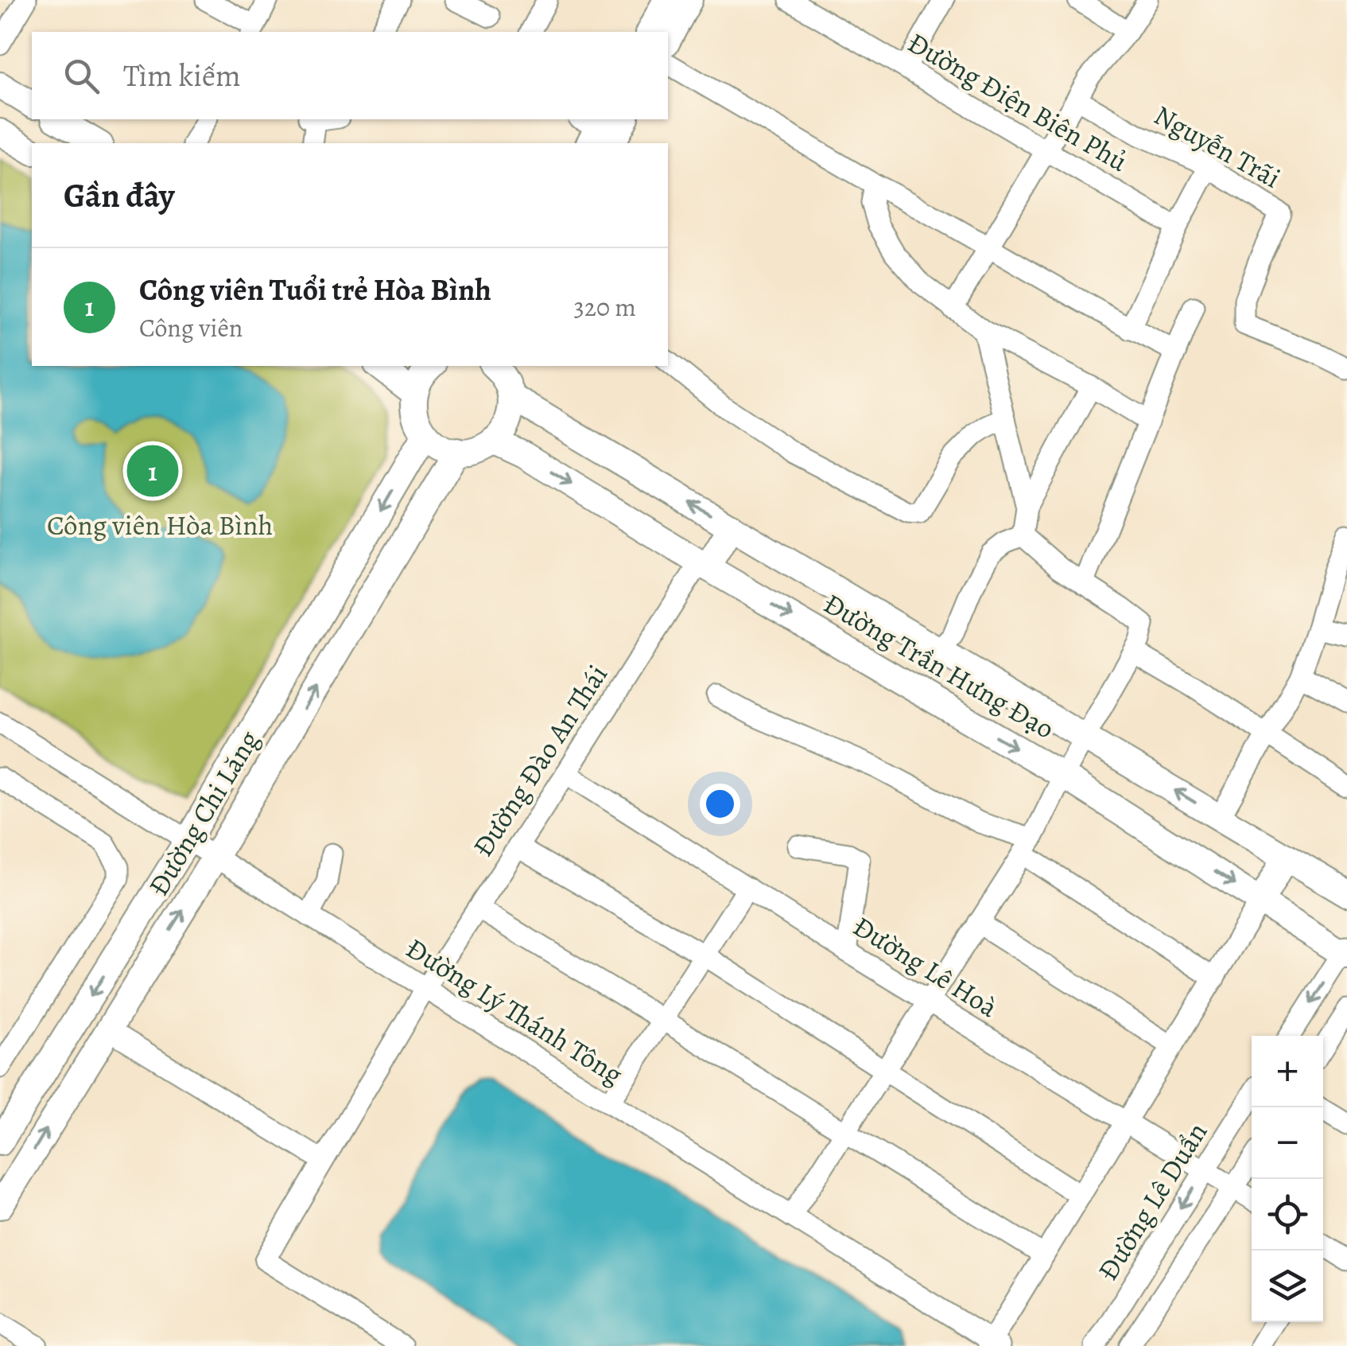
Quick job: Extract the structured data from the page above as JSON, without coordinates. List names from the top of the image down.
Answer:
{
  "streets": {
    "main road": ["Đường Trần Hưng Đạo", "Đường Chi Lăng"],
    "street": [
      "Đường Điện Biên Phủ",
      "Nguyễn Trãi",
      "Đường Đào An Thái",
      "Đường Lê Hoà",
      "Đường Lý Thánh Tông",
      "Đường Lê Duẩn"
    ]
  },
  "crossings": [
    ["Đường Trần Hưng Đạo", "Đường Đào An Thái"],
    ["Đường Đào An Thái", "Đường Lê Hoà"],
    ["Đường Đào An Thái", "Đường Lý Thánh Tông"],
    ["Đường Chi Lăng", "Đường Lý Thánh Tông"],
    ["Đường Lê Hoà", "Đường Lê Duẩn"]
  ],
  "parks": ["Công viên Hòa Bình"],
  "page": {
    "search": "Tìm kiếm",
    "heading": "Gần đây",
    "list": [
      {
        "mark": "1",
        "name": "Công viên Tuổi trẻ Hòa Bình",
        "note": "Công viên",
        "value": "320 m"
      }
    ],
    "pins": "1",
    "map_buttons": ["+", "−"]
  }
}
